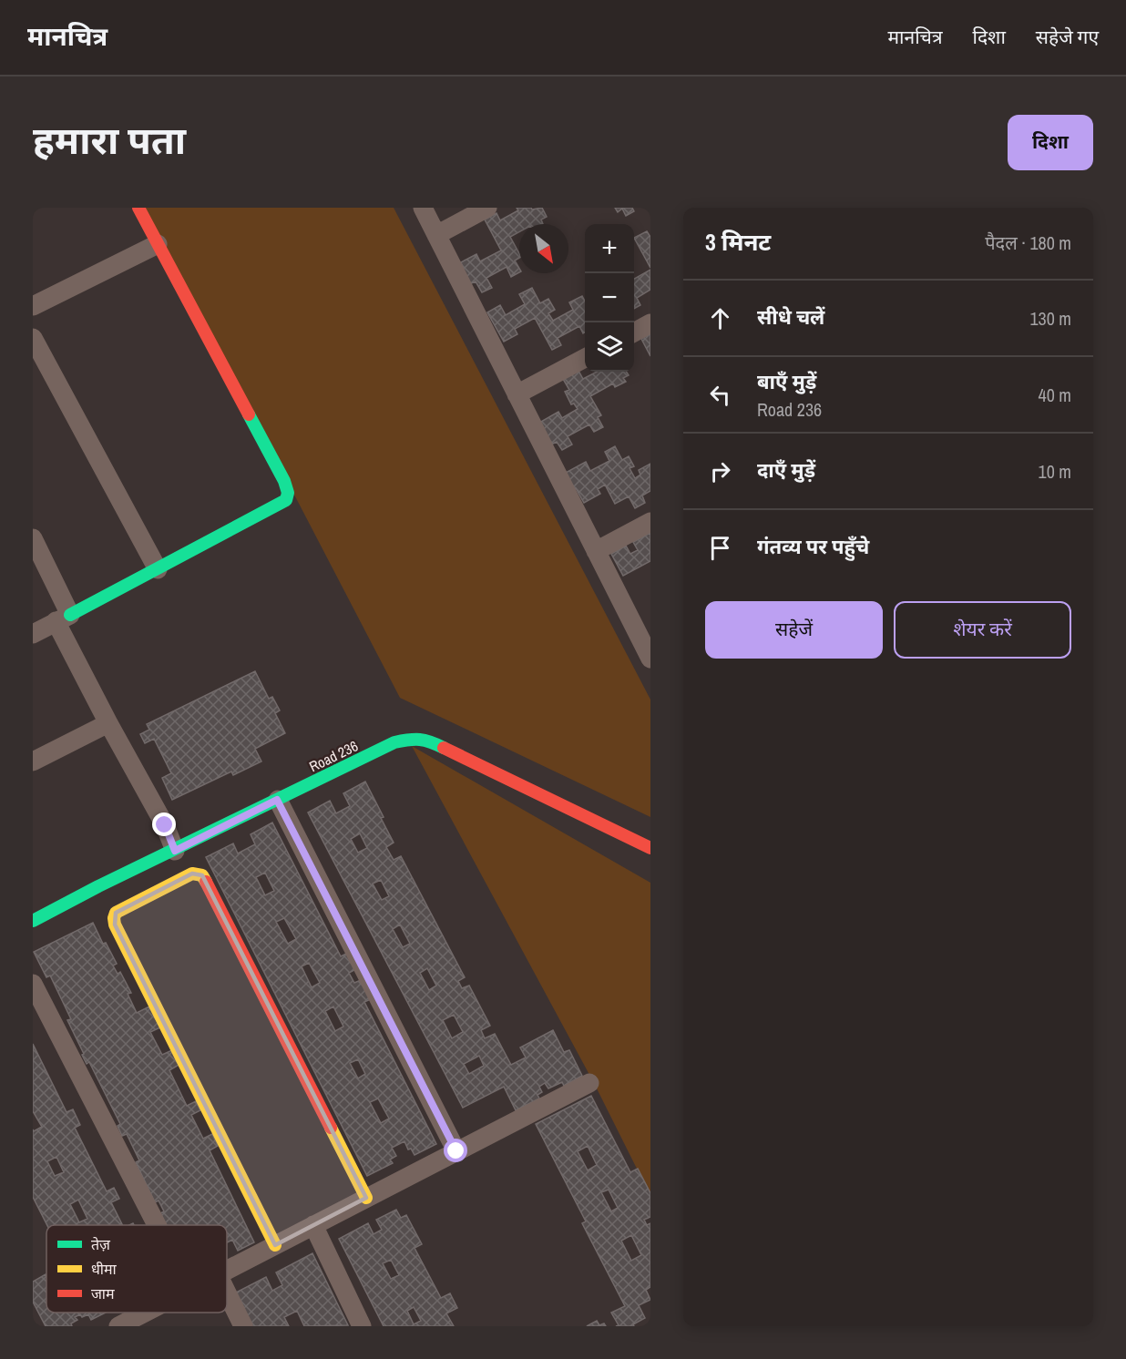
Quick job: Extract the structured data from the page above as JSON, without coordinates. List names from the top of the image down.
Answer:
{
  "streets": {
    "street": ["Road 236"]
  },
  "legend": ["तेज़", "धीमा", "जाम"],
  "north": "bottom right",
  "page": {
    "header": "मानचित्र",
    "nav": ["मानचित्र", "दिशा", "सहेजे गए"],
    "title": "हमारा पता",
    "buttons": [
      "दिशा",
      ["सहेजें", "शेयर करें"]
    ],
    "heading": ["3 मिनट", "पैदल · 180 m"],
    "map_buttons": ["+", "−"],
    "list": [
      ["सीधे चलें", "130 m"],
      ["बाएँ मुड़ें", "Road 236", "40 m"],
      ["दाएँ मुड़ें", "10 m"],
      "गंतव्य पर पहुँचे"
    ]
  }
}
